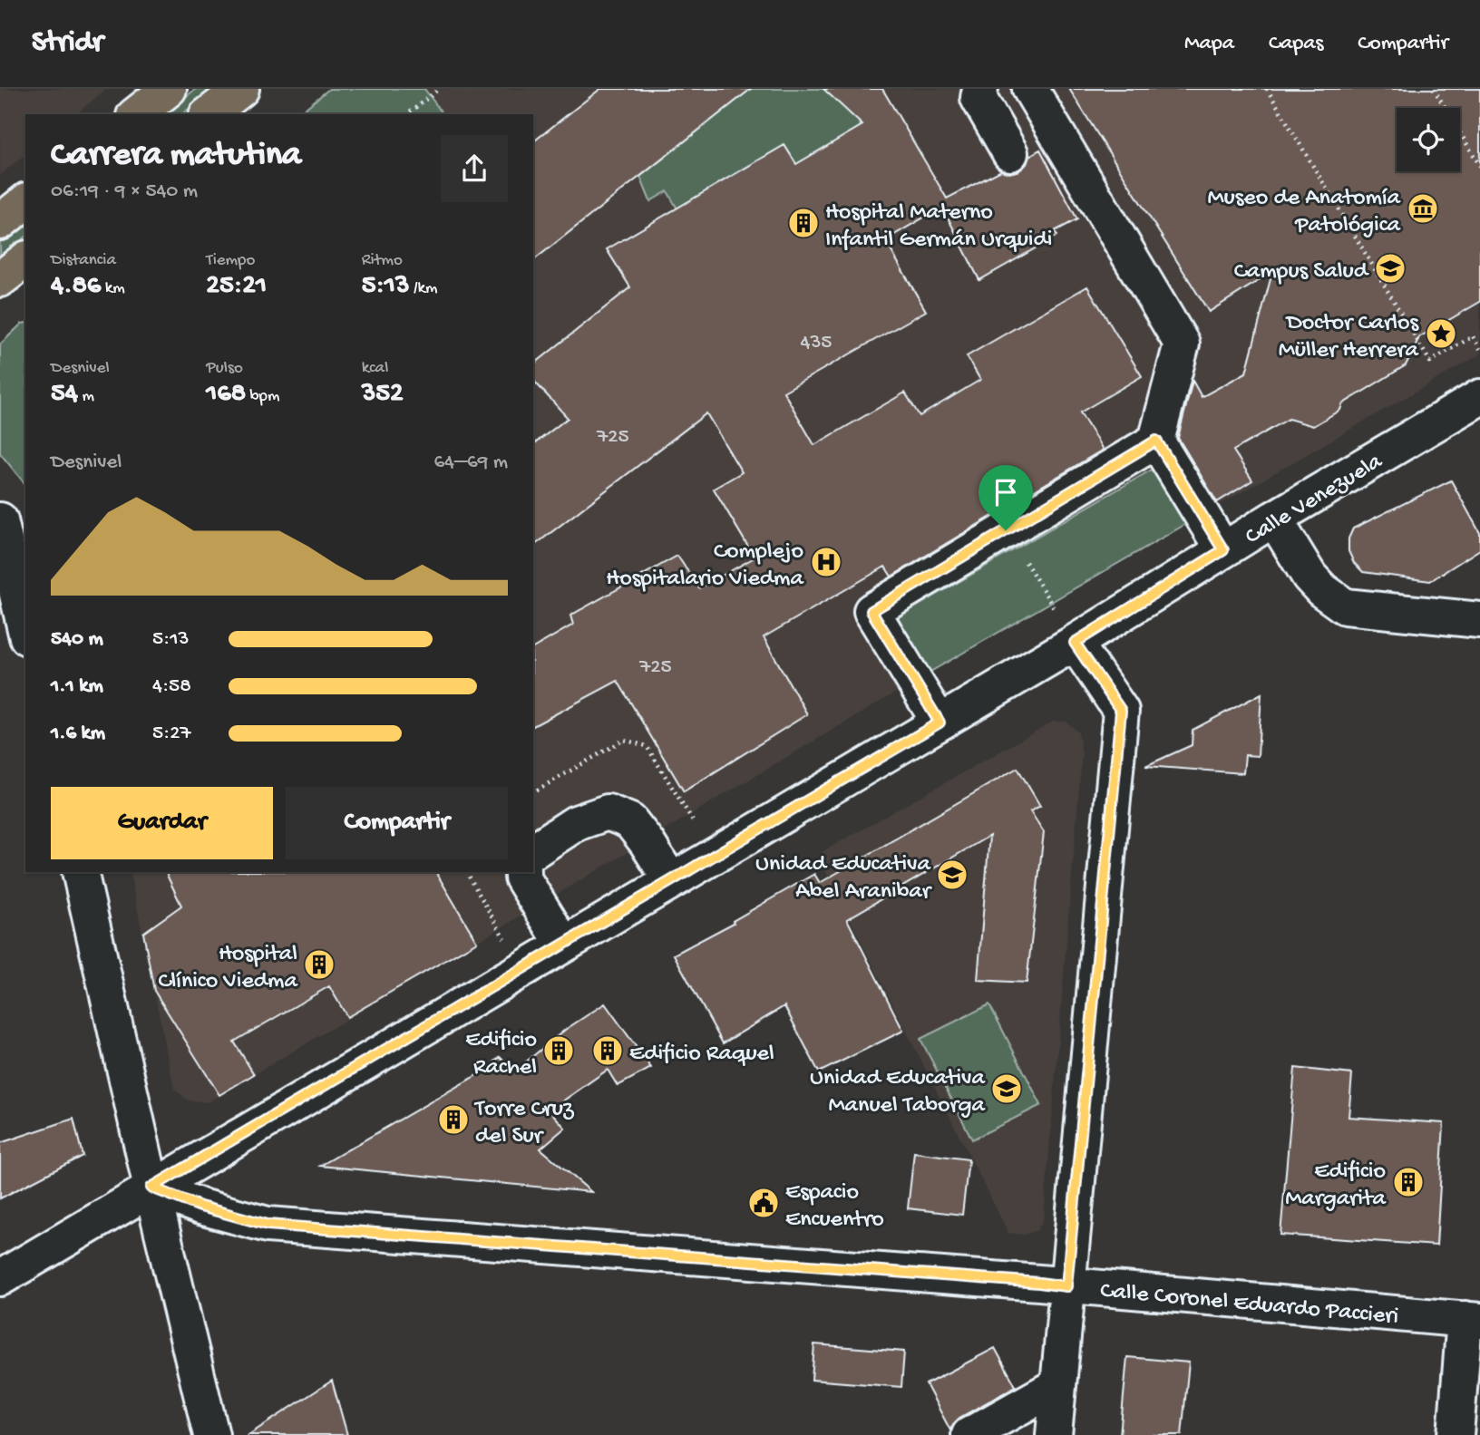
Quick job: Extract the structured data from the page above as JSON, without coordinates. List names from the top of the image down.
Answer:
{
  "streets": {
    "street": ["Calle Venezuela", "Calle Coronel Eduardo Paccieri"]
  },
  "crossings": [
    ["Calle Venezuela", "Calle Coronel Eduardo Paccieri"]
  ],
  "places": {
    "museum": ["Museo de Anatomía Patológica"],
    "building": [
      "Hospital Materno Infantil Germán Urquidi",
      "Hospital Clínico Viedma",
      "Edificio Rachel",
      "Edificio Raquel",
      "Torre Cruz del Sur",
      "Edificio Margarita"
    ],
    "school or university": ["Campus Salud", "Unidad Educativa Abel Aranibar", "Unidad Educativa Manuel Taborga"],
    "place": ["Doctor Carlos Müller Herrera"],
    "hospital": ["Complejo Hospitalario Viedma"],
    "public building": ["Espacio Encuentro"]
  },
  "house_numbers": ["435", "725", "725"],
  "page": {
    "header": "Stridr",
    "nav": ["Mapa", "Capas", "Compartir"],
    "heading": ["Carrera matutina", "06:19 · 9 × 540 m"],
    "stats": [
      ["Distancia", "4.86 km"],
      ["Tiempo", "25:21"],
      ["Ritmo", "5:13 /km"],
      ["Desnivel", "54 m"],
      ["Pulso", "168 bpm"],
      ["kcal", "352"]
    ],
    "chart": ["Desnivel", "64–69 m"],
    "list": [
      {
        "name": "540 m",
        "note": "5:13"
      },
      {
        "name": "1.1 km",
        "note": "4:58"
      },
      {
        "name": "1.6 km",
        "note": "5:27"
      }
    ],
    "buttons": ["Guardar", "Compartir"]
  }
}
